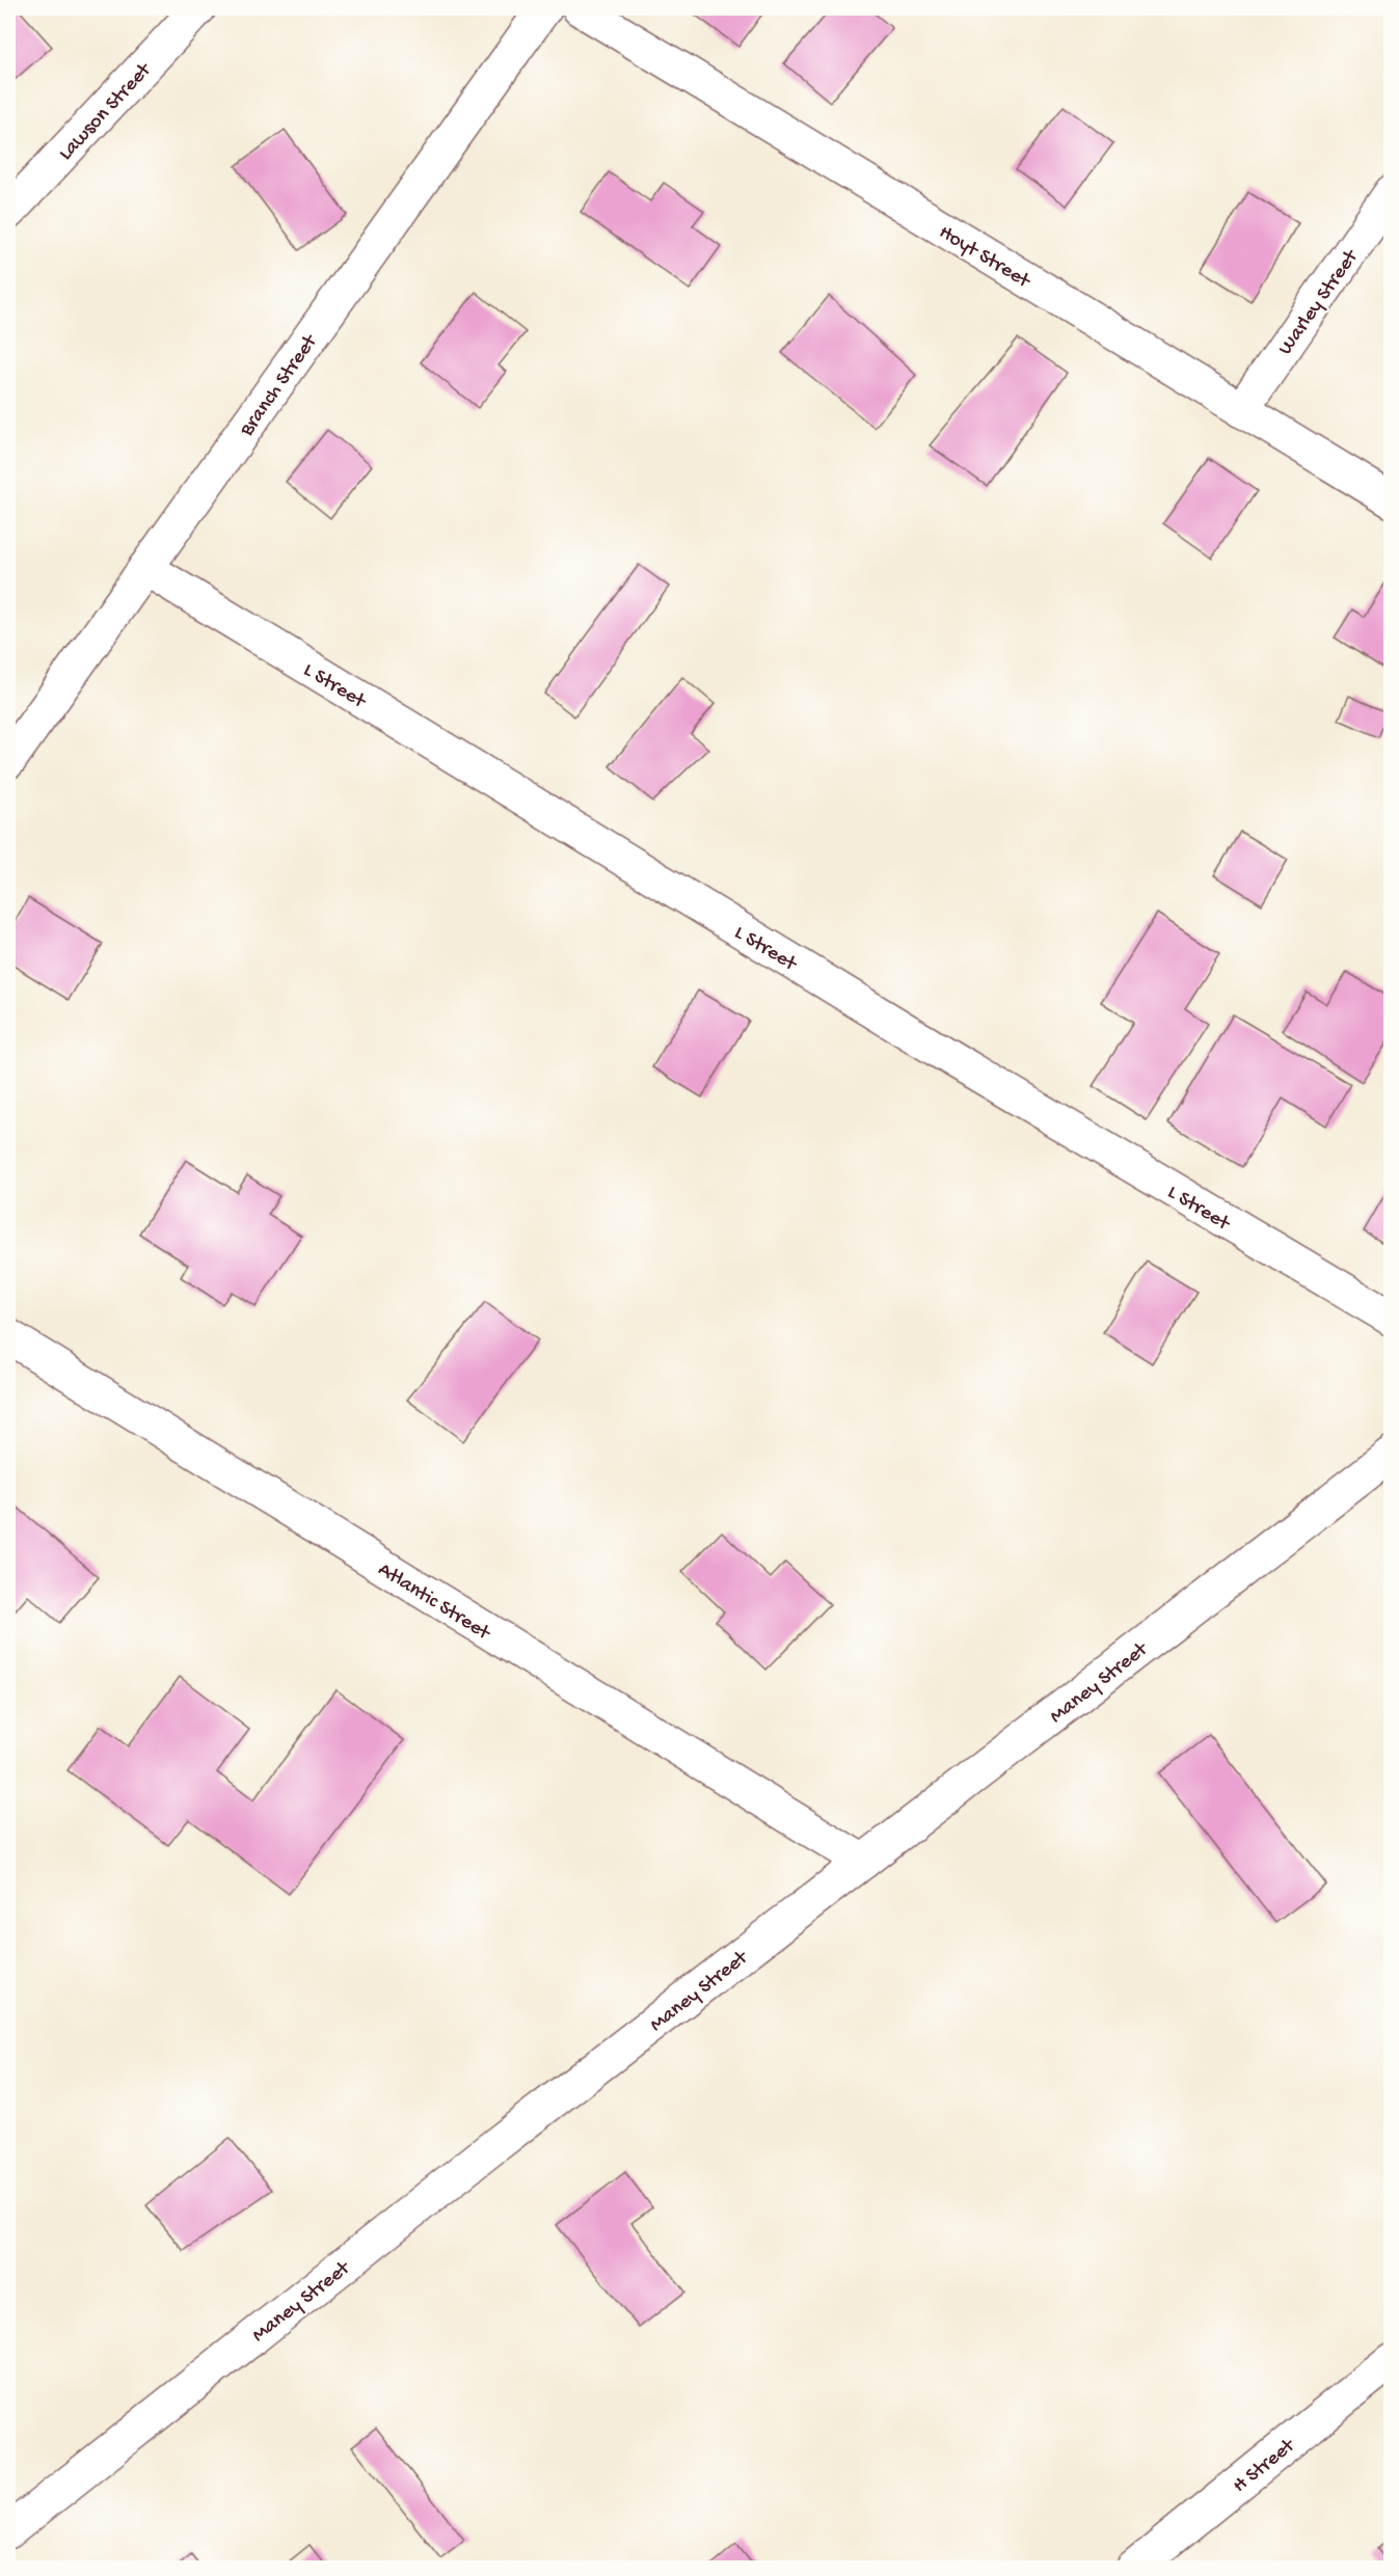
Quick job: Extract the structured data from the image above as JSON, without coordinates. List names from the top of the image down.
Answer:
{
  "streets": {
    "street": [
      "Lawson Street",
      "Hoyt Street",
      "Warley Street",
      "Branch Street",
      "L Street",
      "Atlantic Street",
      "Maney Street",
      "H Street"
    ]
  },
  "crossings": [
    ["Hoyt Street", "Warley Street"],
    ["Branch Street", "L Street"],
    ["Atlantic Street", "Maney Street"]
  ]
}
